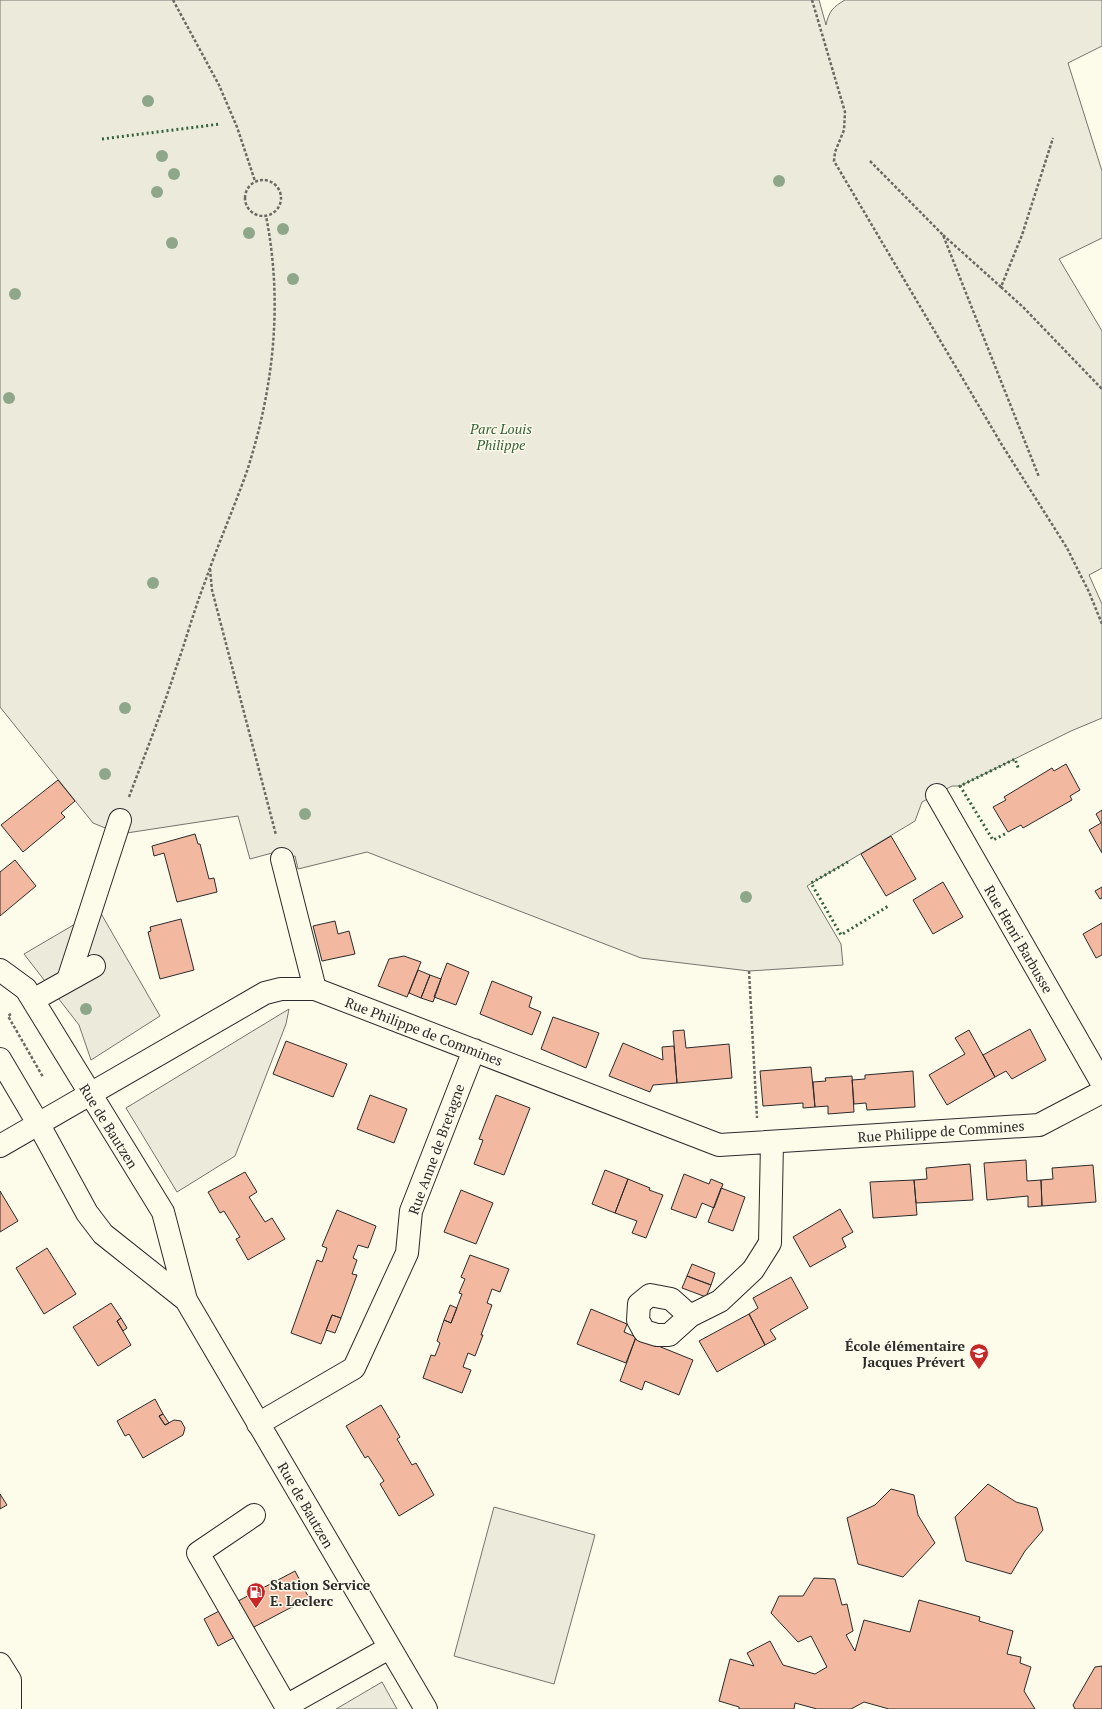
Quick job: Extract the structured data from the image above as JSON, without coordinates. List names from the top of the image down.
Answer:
{
  "streets": {
    "street": [
      "Rue Henri Barbusse",
      "Rue Philippe de Commines",
      "Rue de Bautzen",
      "Rue Anne de Bretagne"
    ]
  },
  "crossings": [
    ["Rue Philippe de Commines", "Rue de Bautzen"],
    ["Rue Philippe de Commines", "Rue Anne de Bretagne"],
    ["Rue de Bautzen", "Rue Anne de Bretagne"]
  ],
  "parks": ["Parc Louis Philippe"],
  "places": {
    "school or university": ["École élémentaire Jacques Prévert"],
    "fuel station": ["Station Service E. Leclerc"]
  }
}
